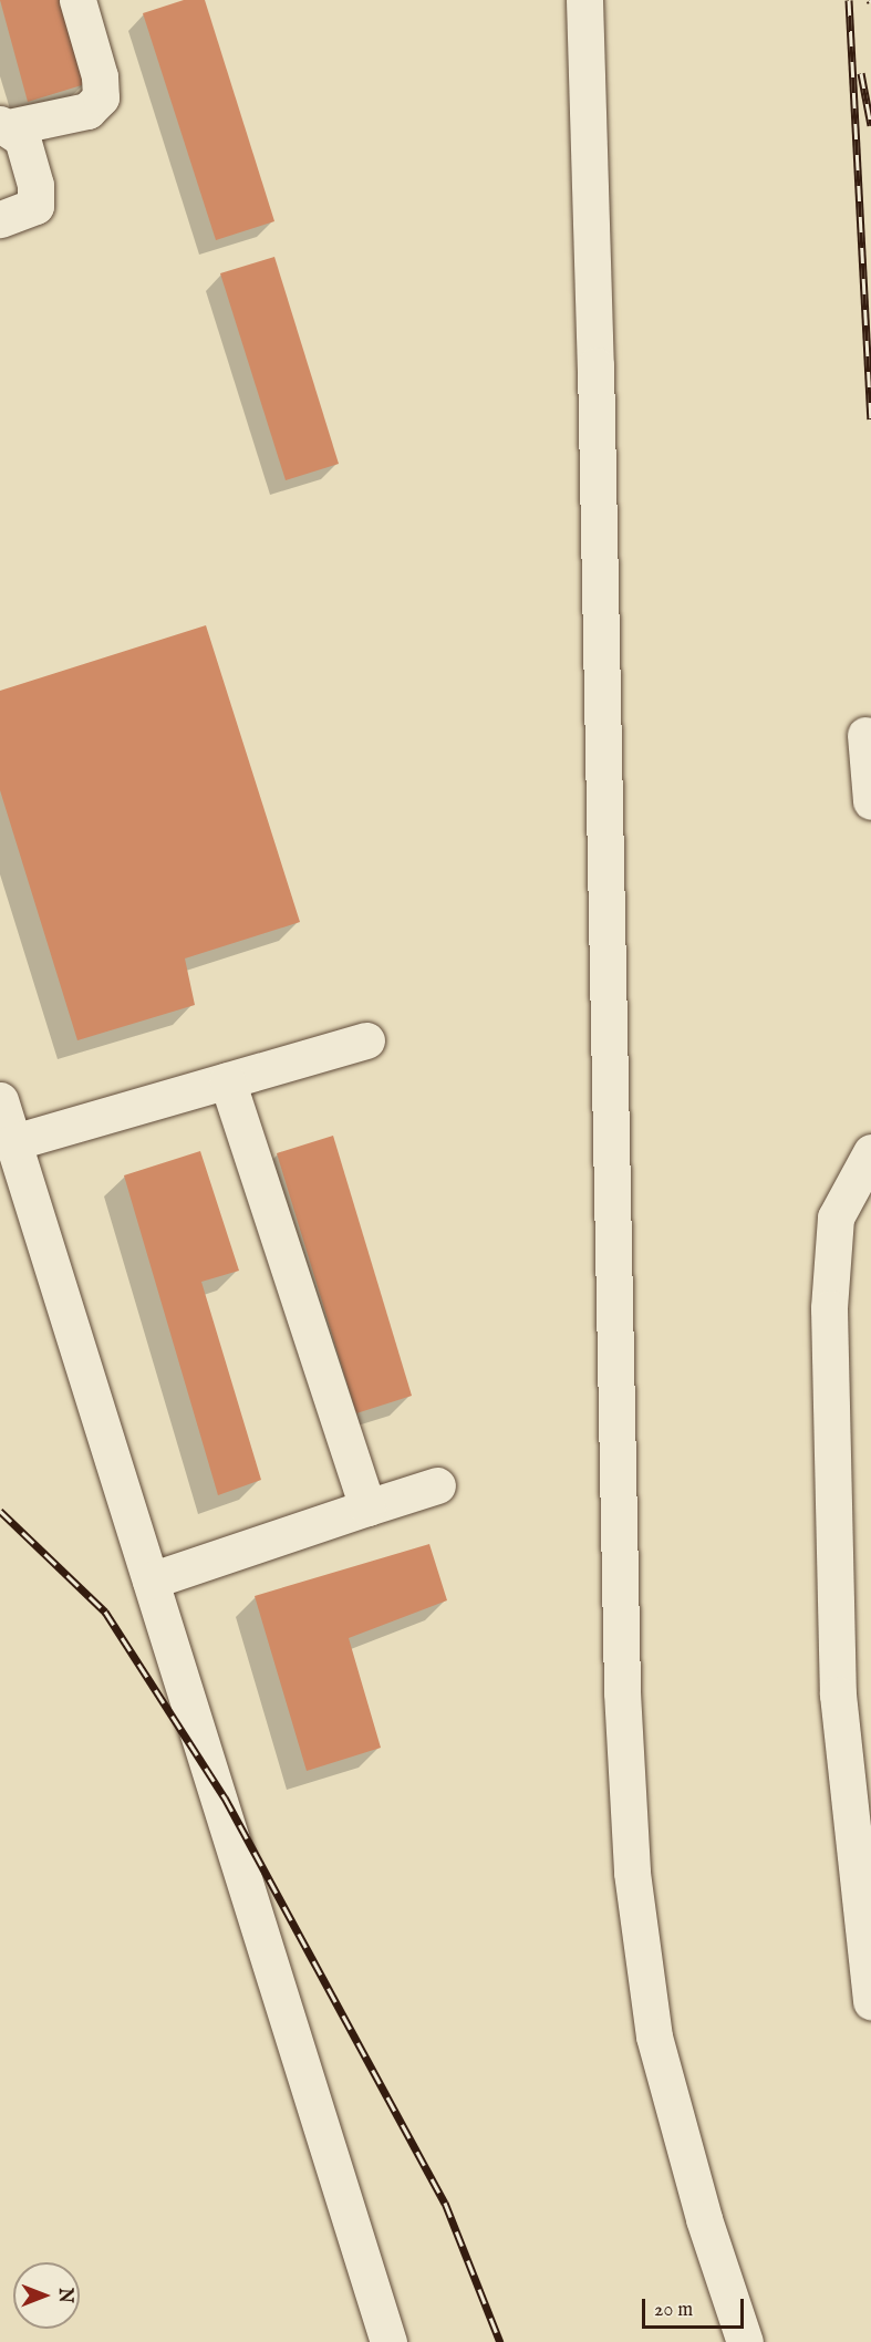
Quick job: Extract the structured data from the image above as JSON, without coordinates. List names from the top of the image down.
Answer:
{
  "scale_bar": "20 m",
  "north": "right"
}
